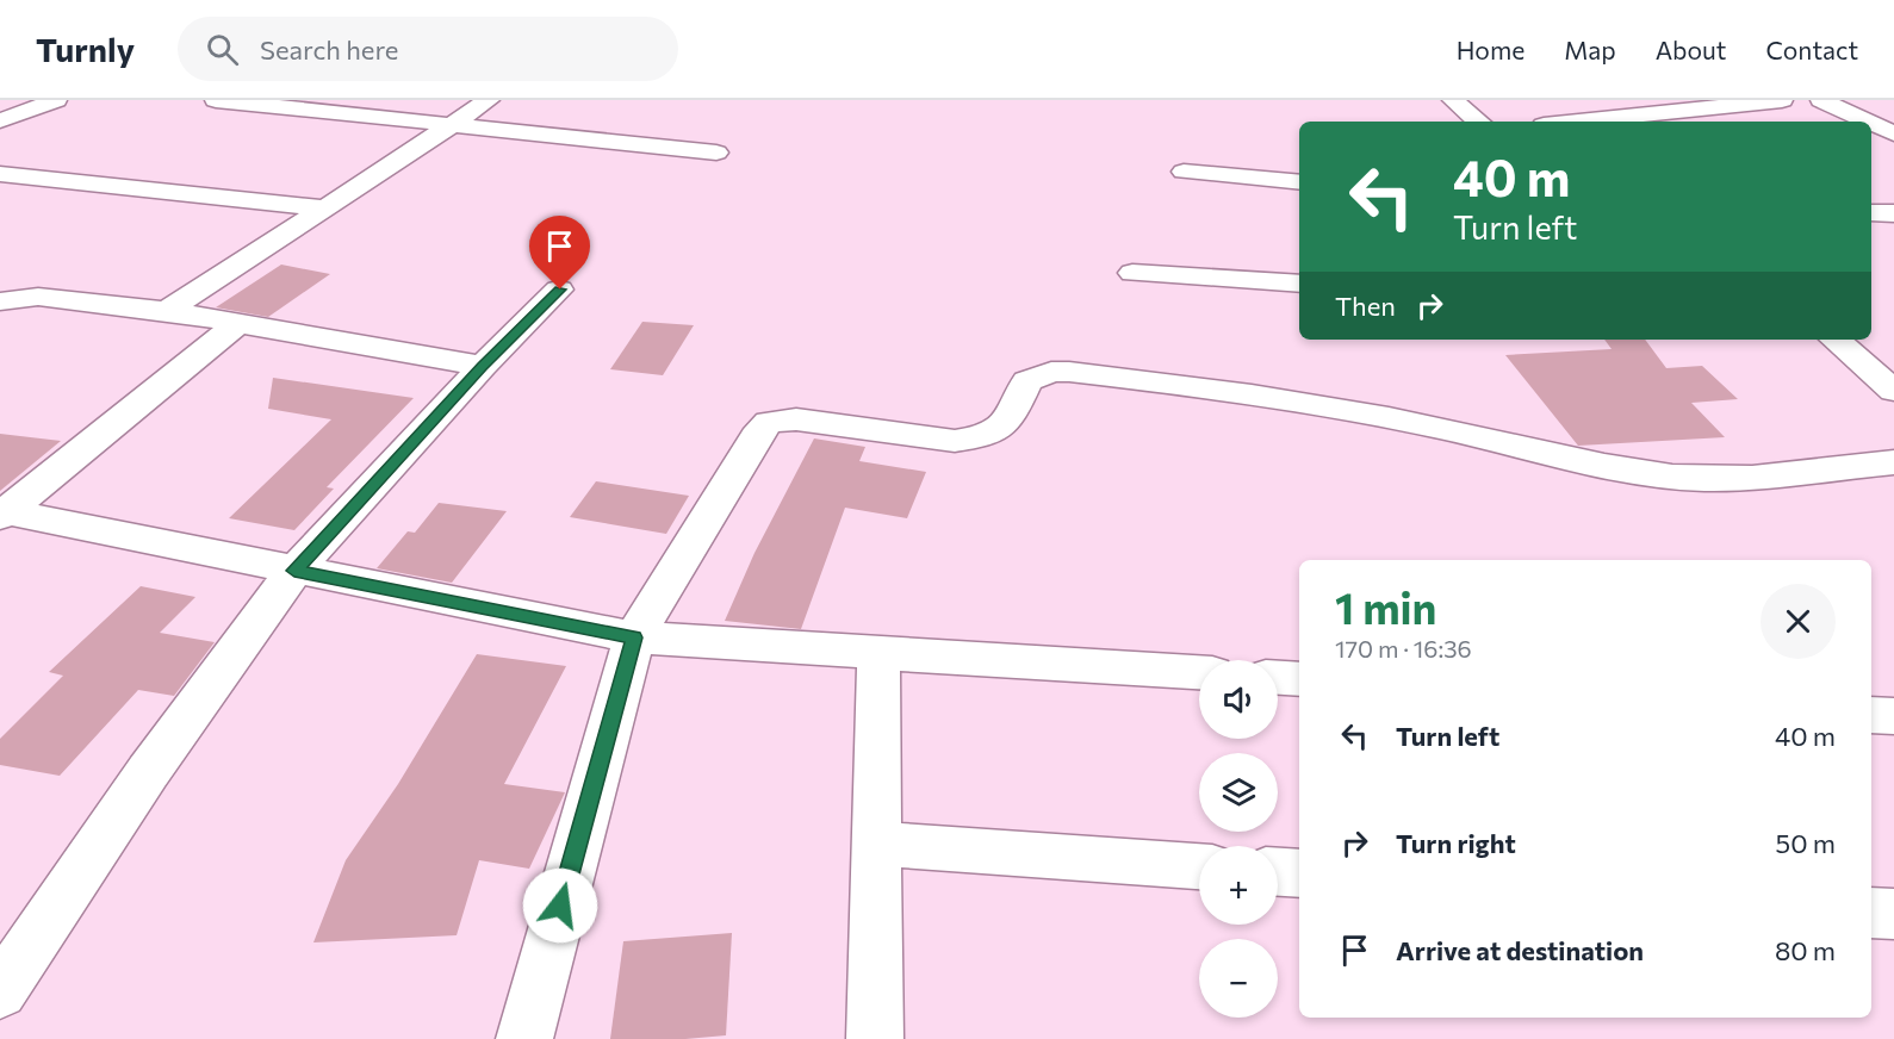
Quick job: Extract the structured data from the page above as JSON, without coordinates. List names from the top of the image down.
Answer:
{
  "page": {
    "header": "Turnly",
    "search": "Search here",
    "nav": [
      "Home",
      "Map",
      "About",
      "Contact"
    ],
    "turn": ["40 m", "Turn left"],
    "then": "Then",
    "heading": ["1 min", "170 m · 16:36"],
    "map_buttons": ["+", "−"],
    "list": [
      {
        "name": "Turn left",
        "value": "40 m"
      },
      {
        "name": "Turn right",
        "value": "50 m"
      },
      {
        "name": "Arrive at destination",
        "value": "80 m"
      }
    ]
  }
}
